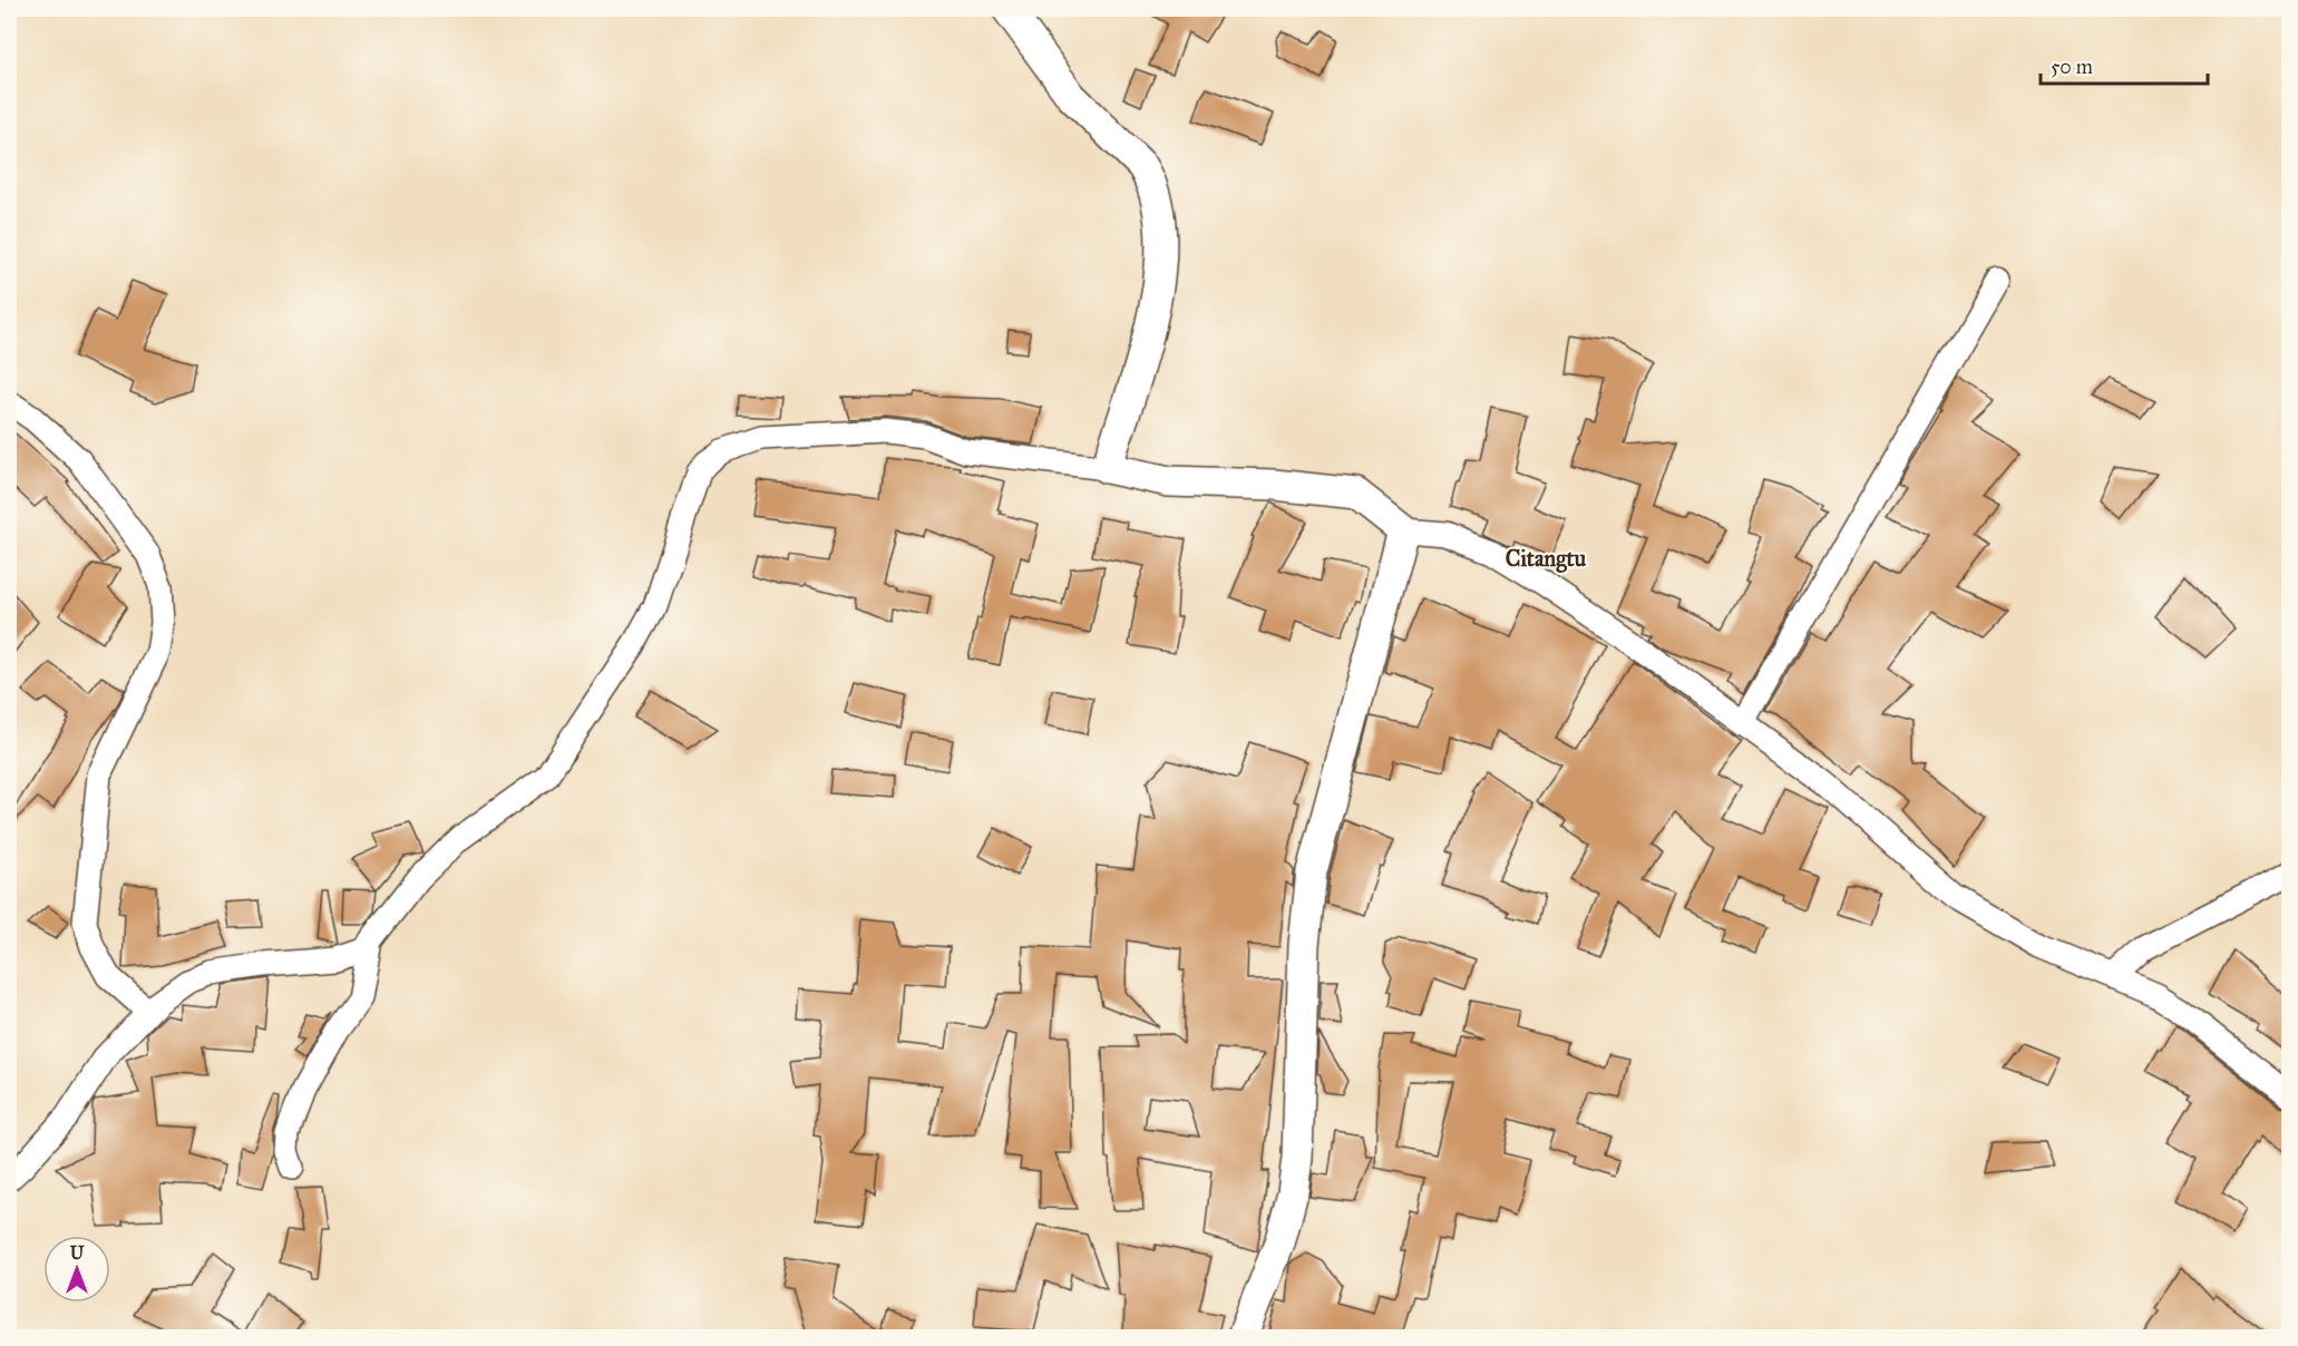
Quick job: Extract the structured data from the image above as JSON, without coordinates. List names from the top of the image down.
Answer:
{
  "districts": ["Citangtu"],
  "scale_bar": "50 m",
  "north": "top"
}
